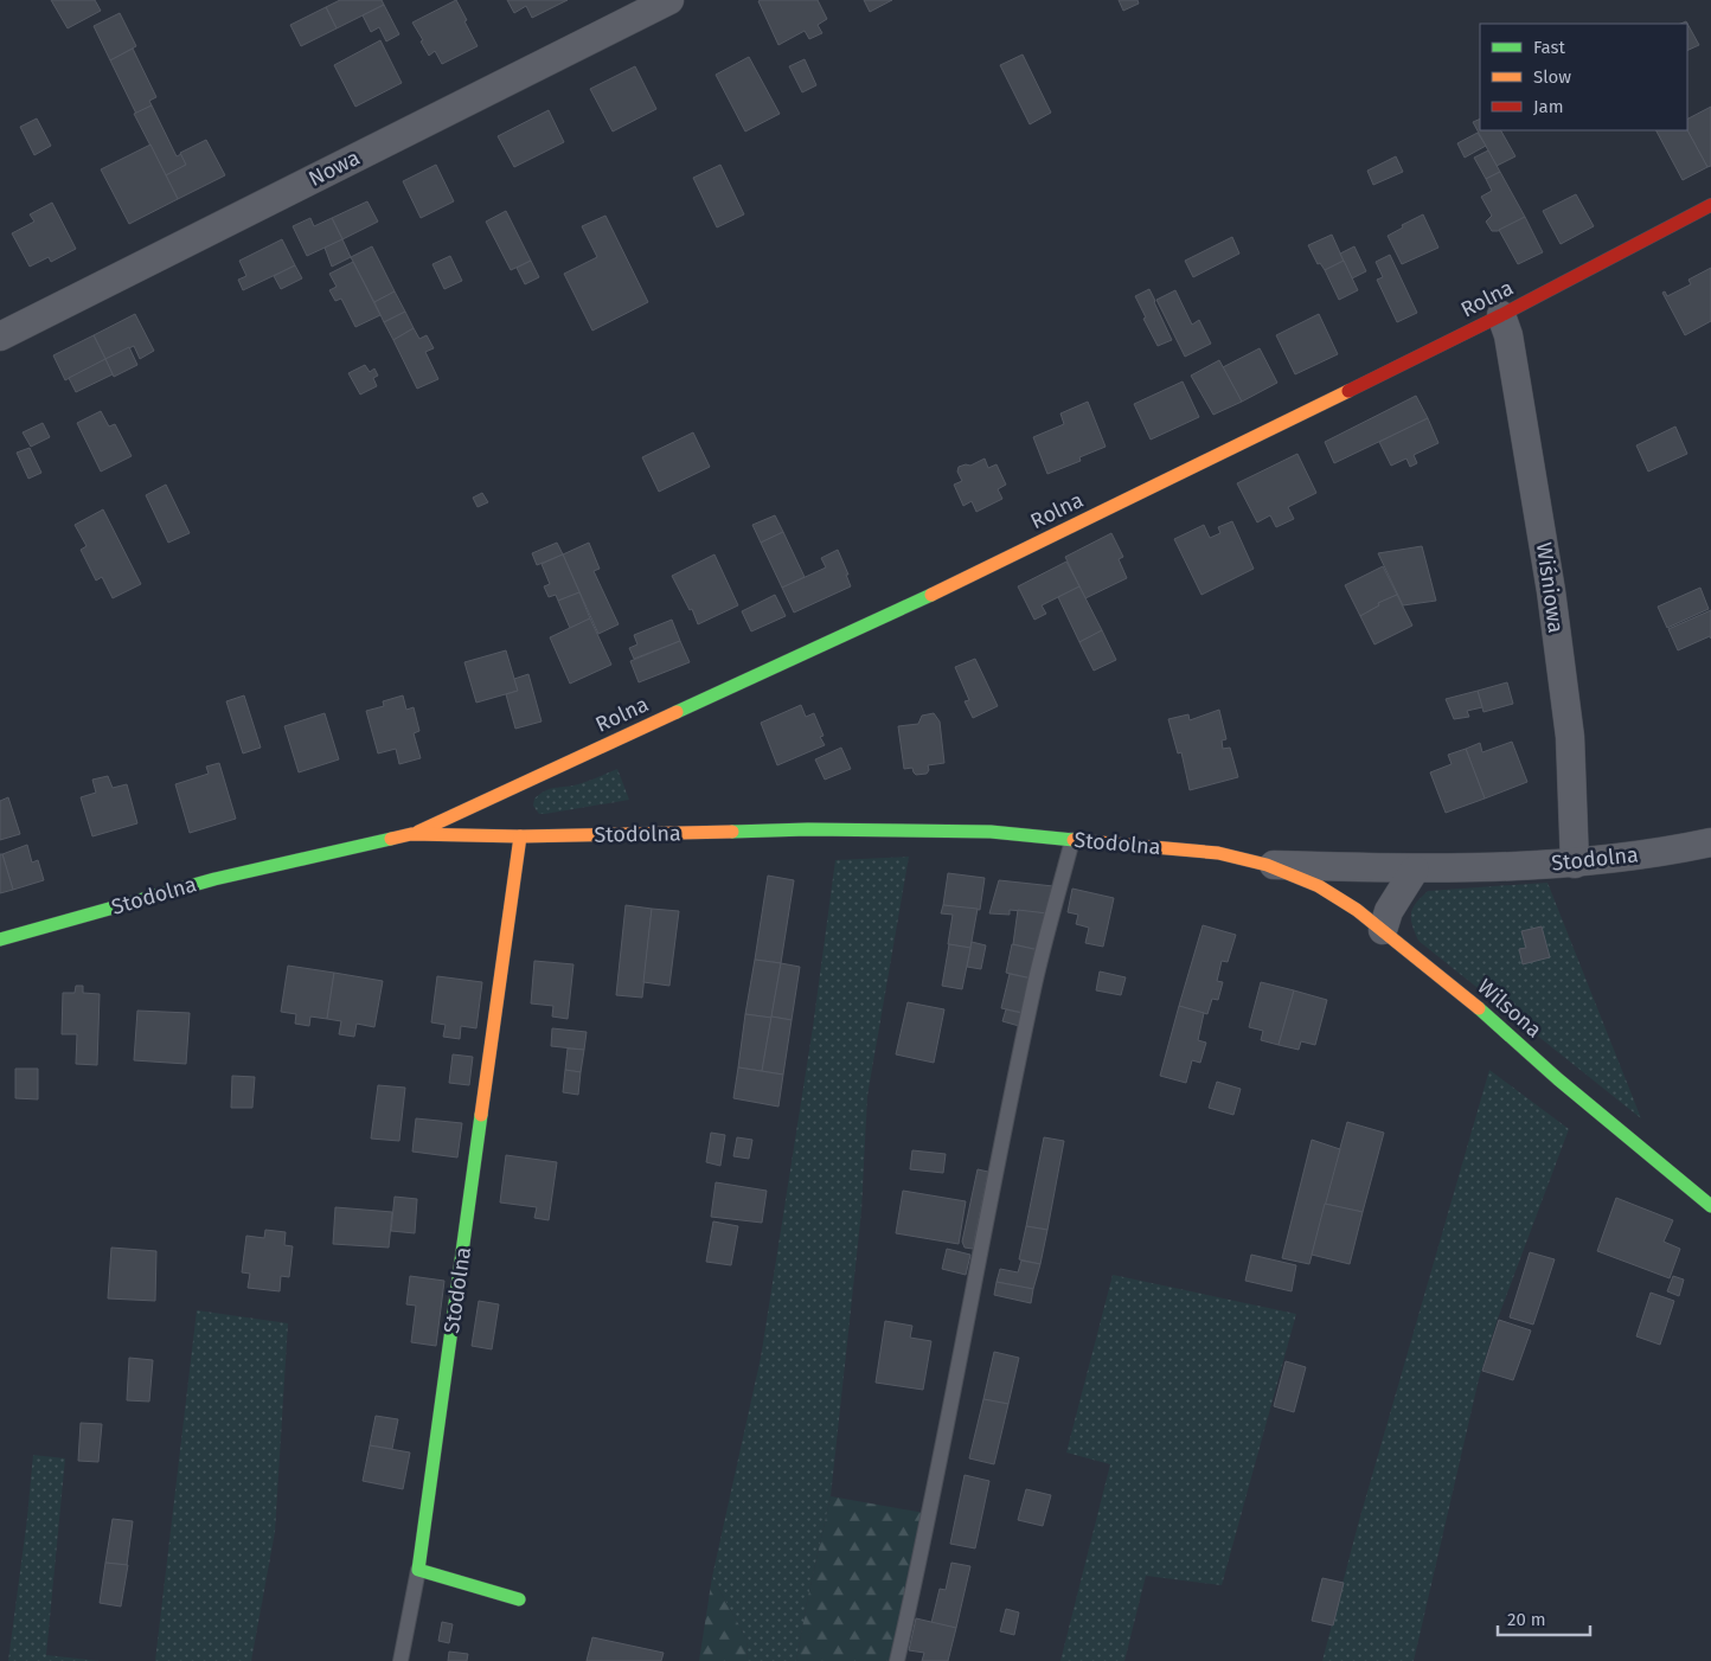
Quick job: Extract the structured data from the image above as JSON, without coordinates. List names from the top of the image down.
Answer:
{
  "streets": {
    "street": [
      "Nowa",
      "Rolna",
      "Wiśniowa",
      "Stodolna",
      "Wilsona"
    ]
  },
  "crossings": [
    ["Rolna", "Wiśniowa"],
    ["Rolna", "Stodolna"],
    ["Wiśniowa", "Stodolna"],
    ["Stodolna", "Wilsona"]
  ],
  "legend": ["Fast", "Slow", "Jam"],
  "scale_bar": "20 m"
}
